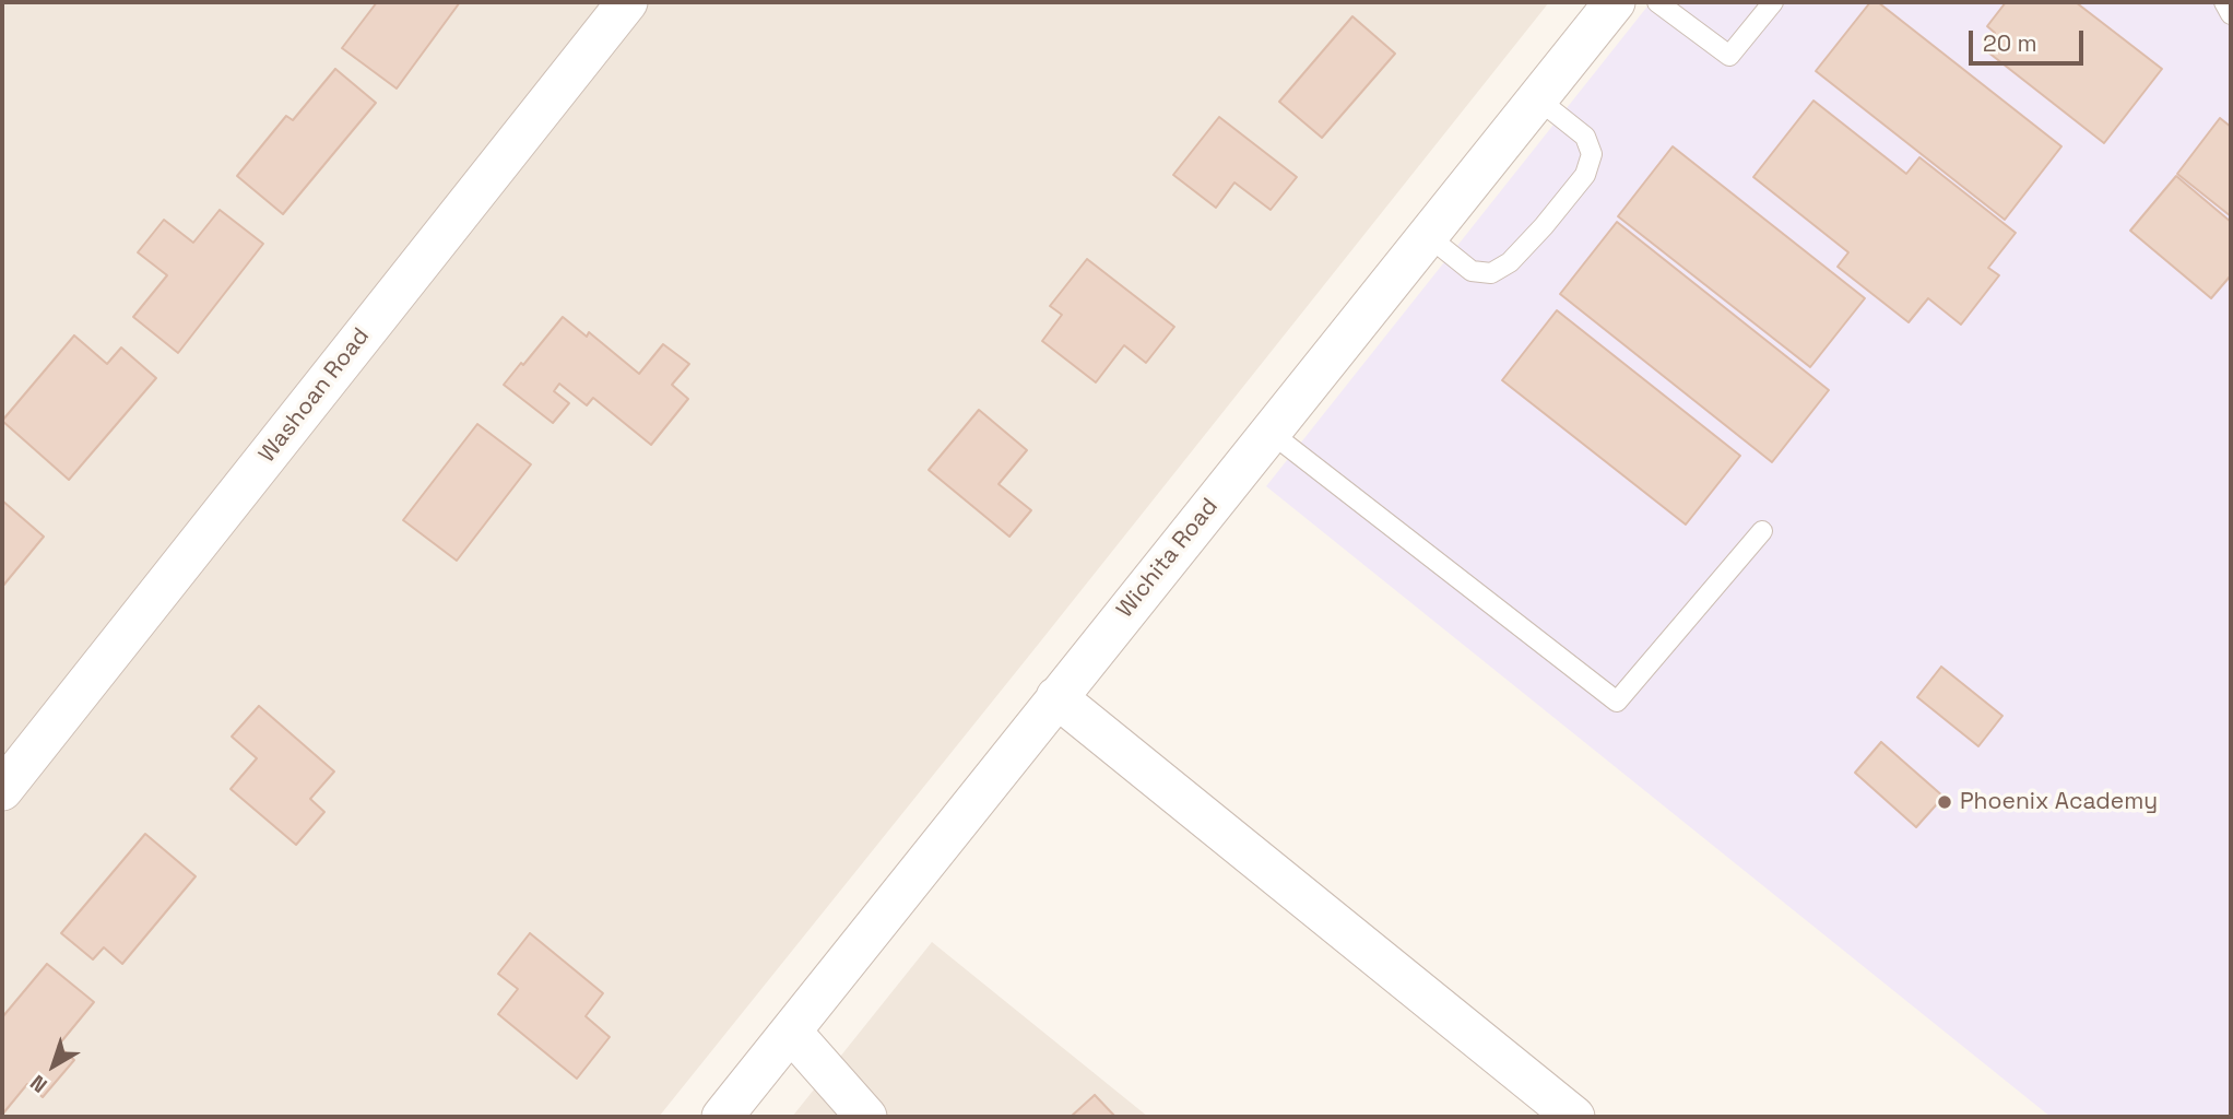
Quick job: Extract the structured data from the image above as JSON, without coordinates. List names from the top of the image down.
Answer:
{
  "streets": {
    "street": ["Washoan Road", "Wichita Road"]
  },
  "places": ["Phoenix Academy"],
  "scale_bar": "20 m",
  "north": "bottom left"
}
